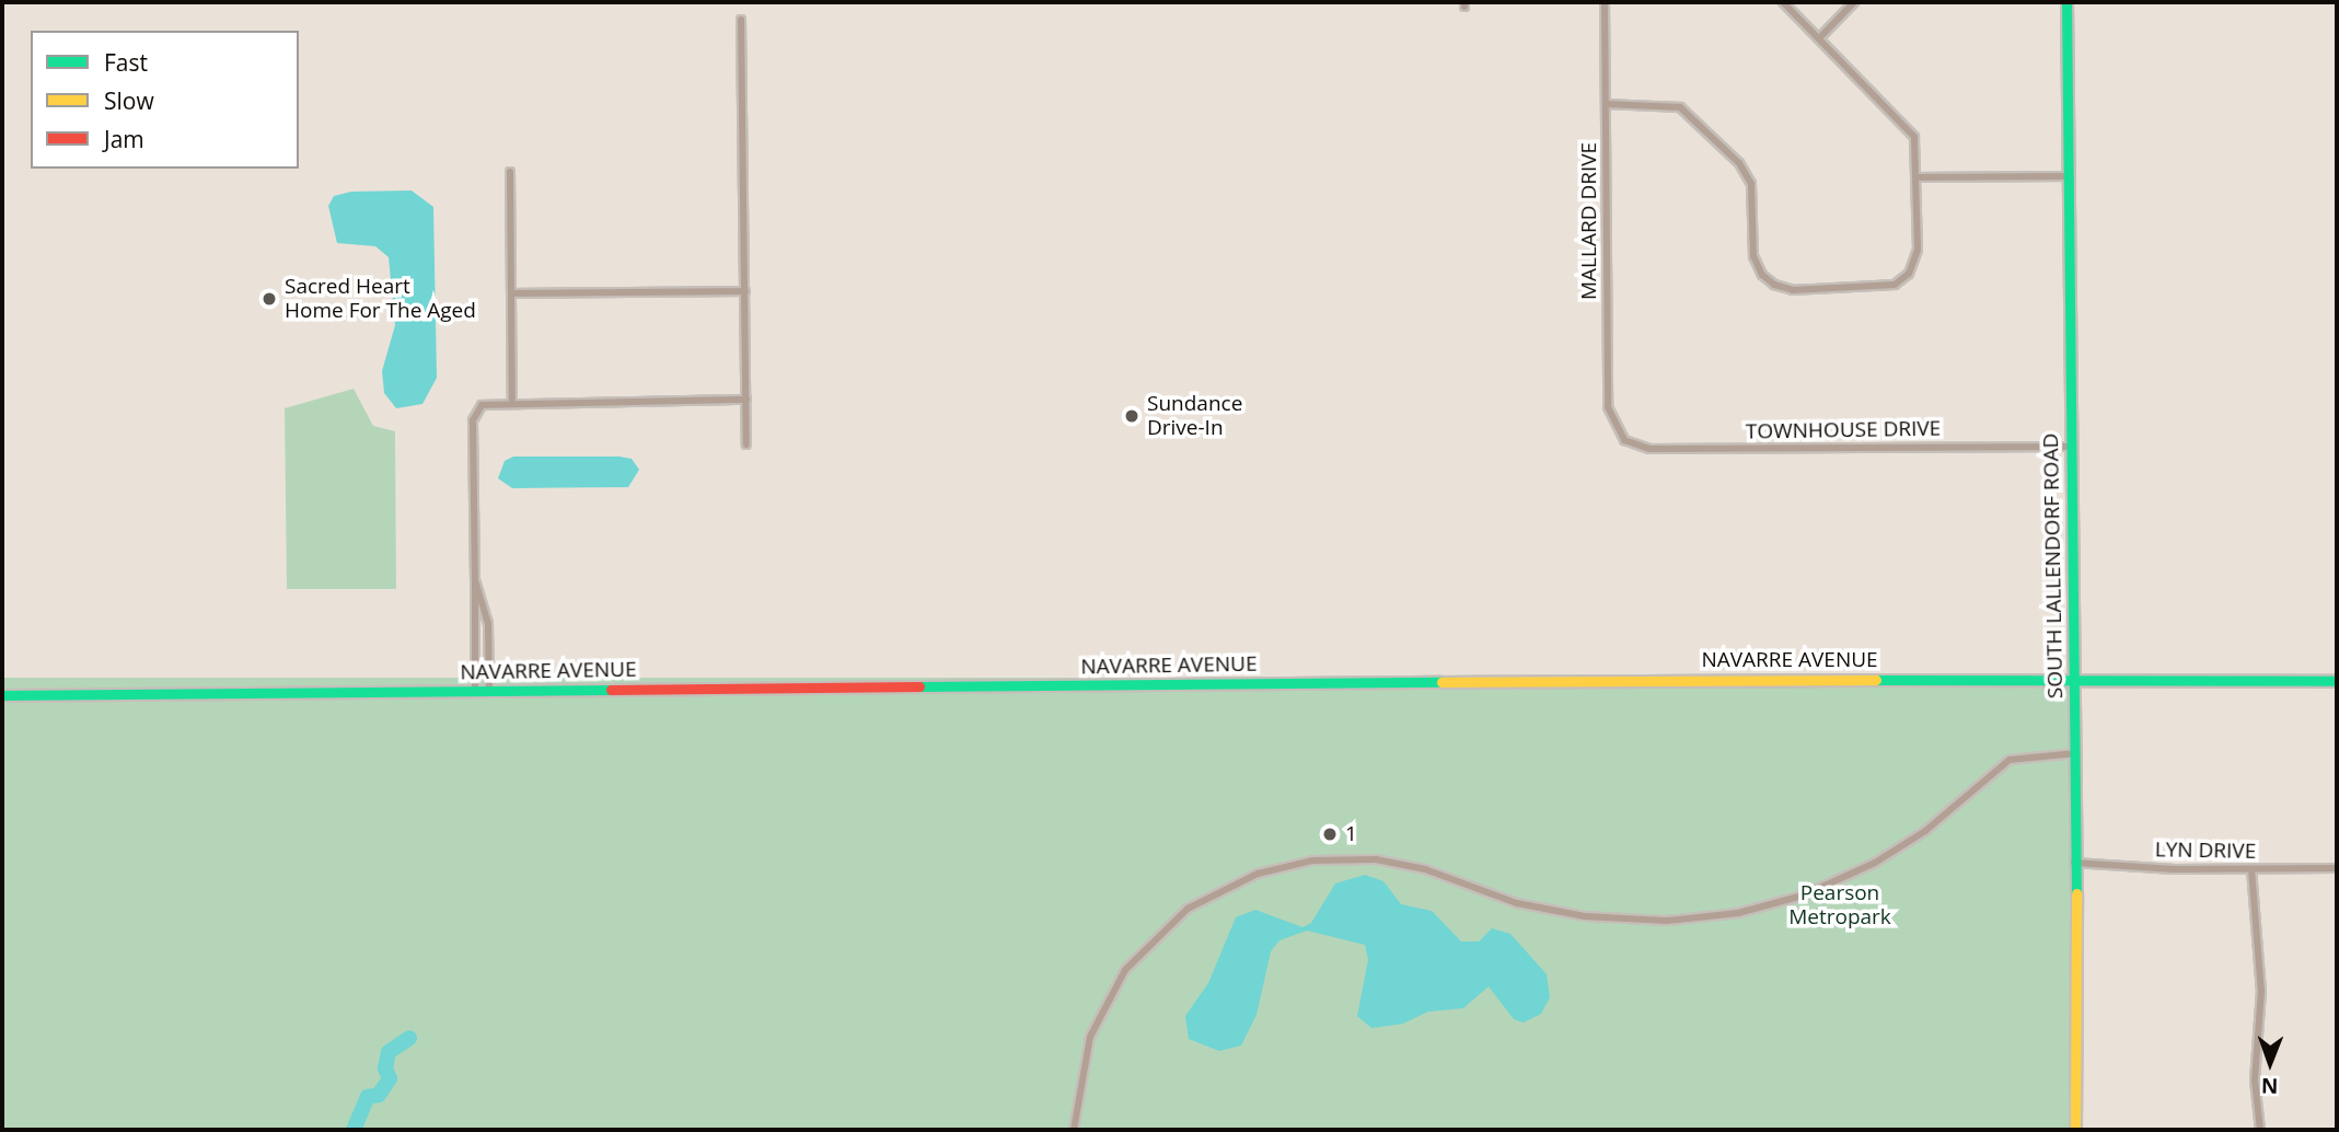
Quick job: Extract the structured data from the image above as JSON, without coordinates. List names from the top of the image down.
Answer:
{
  "streets": {
    "main road": ["SOUTH LALLENDORF ROAD", "NAVARRE AVENUE"],
    "street": ["MALLARD DRIVE", "TOWNHOUSE DRIVE", "LYN DRIVE"]
  },
  "crossings": [
    ["MALLARD DRIVE", "TOWNHOUSE DRIVE"],
    ["TOWNHOUSE DRIVE", "SOUTH LALLENDORF ROAD"],
    ["SOUTH LALLENDORF ROAD", "NAVARRE AVENUE"],
    ["SOUTH LALLENDORF ROAD", "LYN DRIVE"]
  ],
  "parks": ["Pearson Metropark"],
  "places": ["Sacred Heart Home For The Aged", "Sundance Drive-In", "1"],
  "legend": ["Fast", "Slow", "Jam"],
  "north": "bottom"
}
